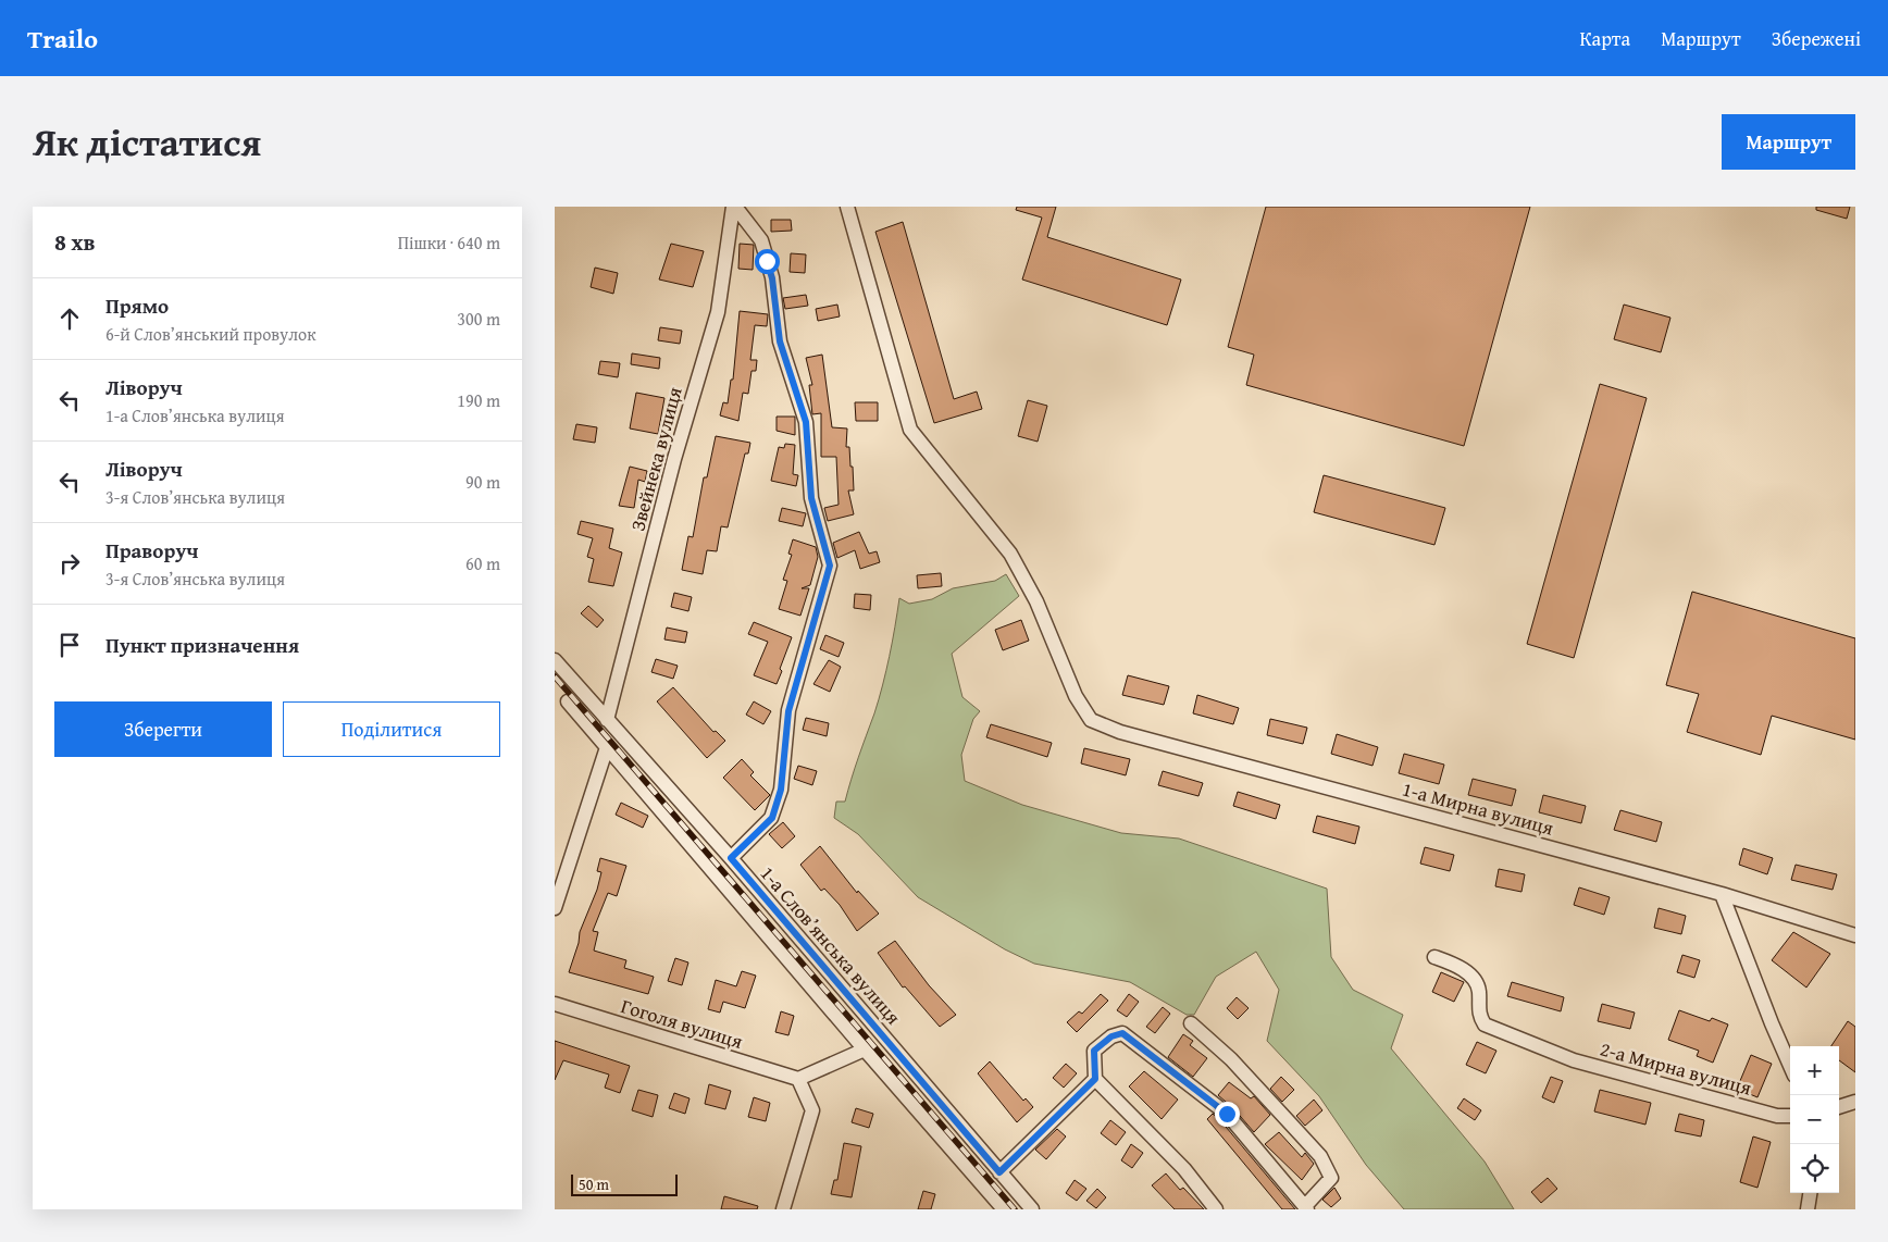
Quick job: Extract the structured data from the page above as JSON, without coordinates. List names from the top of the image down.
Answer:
{
  "streets": {
    "street": [
      "Звейнека вулиця",
      "1-а Мирна вулиця",
      "1-а Слов’янська вулиця",
      "Гоголя вулиця",
      "2-а Мирна вулиця"
    ]
  },
  "crossings": [
    ["Звейнека вулиця", "1-а Слов’янська вулиця"]
  ],
  "scale_bar": "50 m",
  "page": {
    "header": "Trailo",
    "nav": ["Карта", "Маршрут", "Збережені"],
    "title": "Як дістатися",
    "buttons": [
      "Маршрут",
      ["Зберегти", "Поділитися"]
    ],
    "heading": ["8 хв", "Пішки · 640 m"],
    "list": [
      ["Прямо", "6-й Слов’янський провулок", "300 m"],
      ["Ліворуч", "1-а Слов’янська вулиця", "190 m"],
      ["Ліворуч", "3-я Слов’янська вулиця", "90 m"],
      ["Праворуч", "3-я Слов’янська вулиця", "60 m"],
      "Пункт призначення"
    ],
    "map_buttons": ["+", "−"],
    "scale": "50 m"
  }
}
